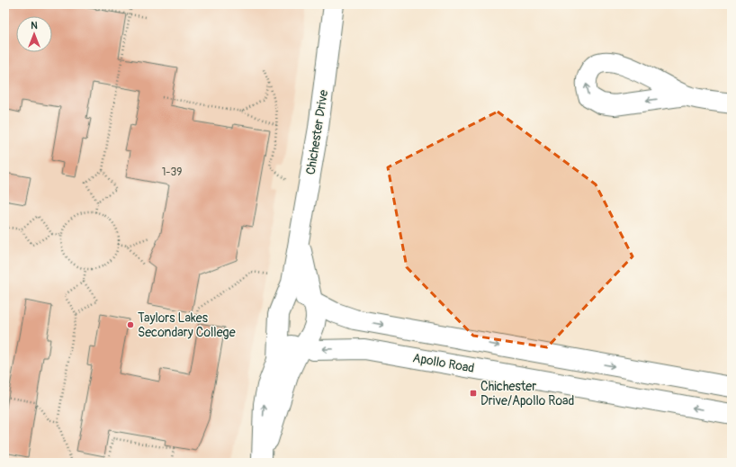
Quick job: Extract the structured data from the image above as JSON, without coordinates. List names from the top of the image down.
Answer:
{
  "streets": {
    "street": ["Chichester Drive", "Apollo Road"]
  },
  "crossings": [
    ["Chichester Drive", "Apollo Road"]
  ],
  "places": {
    "other": ["Taylors Lakes Secondary College"],
    "transit": ["Chichester Drive/Apollo Road"]
  },
  "house_numbers": ["1-39"],
  "north": "top"
}
